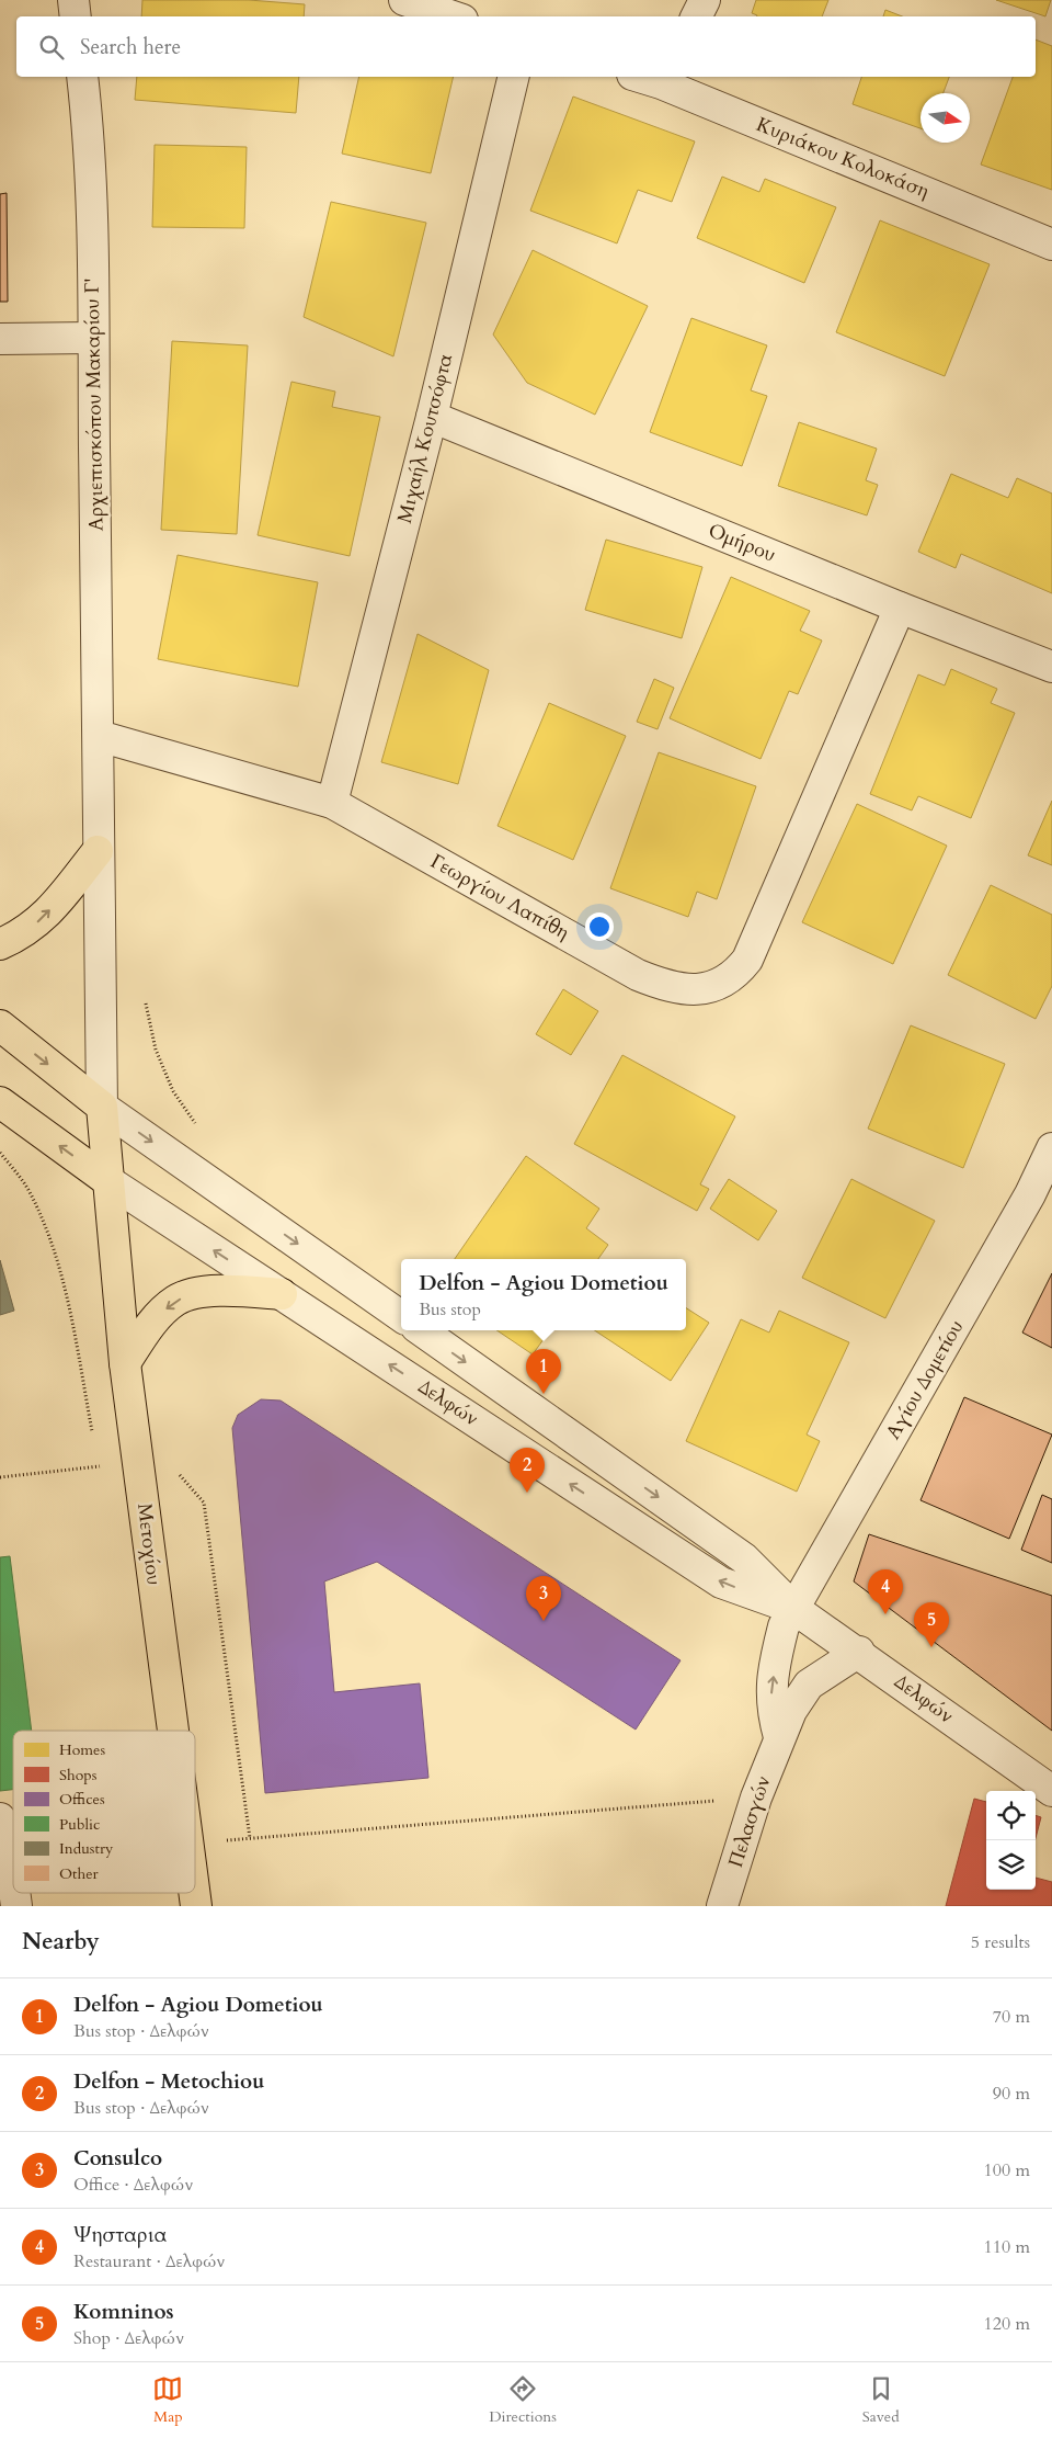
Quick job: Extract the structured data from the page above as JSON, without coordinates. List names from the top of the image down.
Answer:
{
  "streets": {
    "main road": ["Μετοχίου"],
    "street": [
      "Κυριάκου Κολοκάση",
      "Αρχιεπισκόπου Μακαρίου Γ'",
      "Μιχαήλ Κουτσόφτα",
      "Ομήρου",
      "Γεωργίου Λαπίθη",
      "Αγίου Δομετίου",
      "Δελφών",
      "Πελασγών"
    ]
  },
  "crossings": [
    ["Αρχιεπισκόπου Μακαρίου Γ'", "Γεωργίου Λαπίθη"],
    ["Μιχαήλ Κουτσόφτα", "Ομήρου"],
    ["Μιχαήλ Κουτσόφτα", "Γεωργίου Λαπίθη"],
    ["Ομήρου", "Γεωργίου Λαπίθη"],
    ["Αγίου Δομετίου", "Δελφών"],
    ["Δελφών", "Μετοχίου"],
    ["Δελφών", "Πελασγών"]
  ],
  "legend": [
    "Homes",
    "Shops",
    "Offices",
    "Public",
    "Industry",
    "Other"
  ],
  "north": "right",
  "page": {
    "search": "Search here",
    "popup": ["Delfon - Agiou Dometiou", "Bus stop"],
    "pins": [
      "1",
      "2",
      "4",
      "3",
      "5"
    ],
    "heading": ["Nearby", "5 results"],
    "list": [
      {
        "mark": "1",
        "name": "Delfon - Agiou Dometiou",
        "note": "Bus stop · Δελφών",
        "value": "70 m"
      },
      {
        "mark": "2",
        "name": "Delfon - Metochiou",
        "note": "Bus stop · Δελφών",
        "value": "90 m"
      },
      {
        "mark": "3",
        "name": "Consulco",
        "note": "Office · Δελφών",
        "value": "100 m"
      },
      {
        "mark": "4",
        "name": "Ψησταρια",
        "note": "Restaurant · Δελφών",
        "value": "110 m"
      },
      {
        "mark": "5",
        "name": "Komninos",
        "note": "Shop · Δελφών",
        "value": "120 m"
      }
    ],
    "nav": ["Map", "Directions", "Saved"]
  }
}
